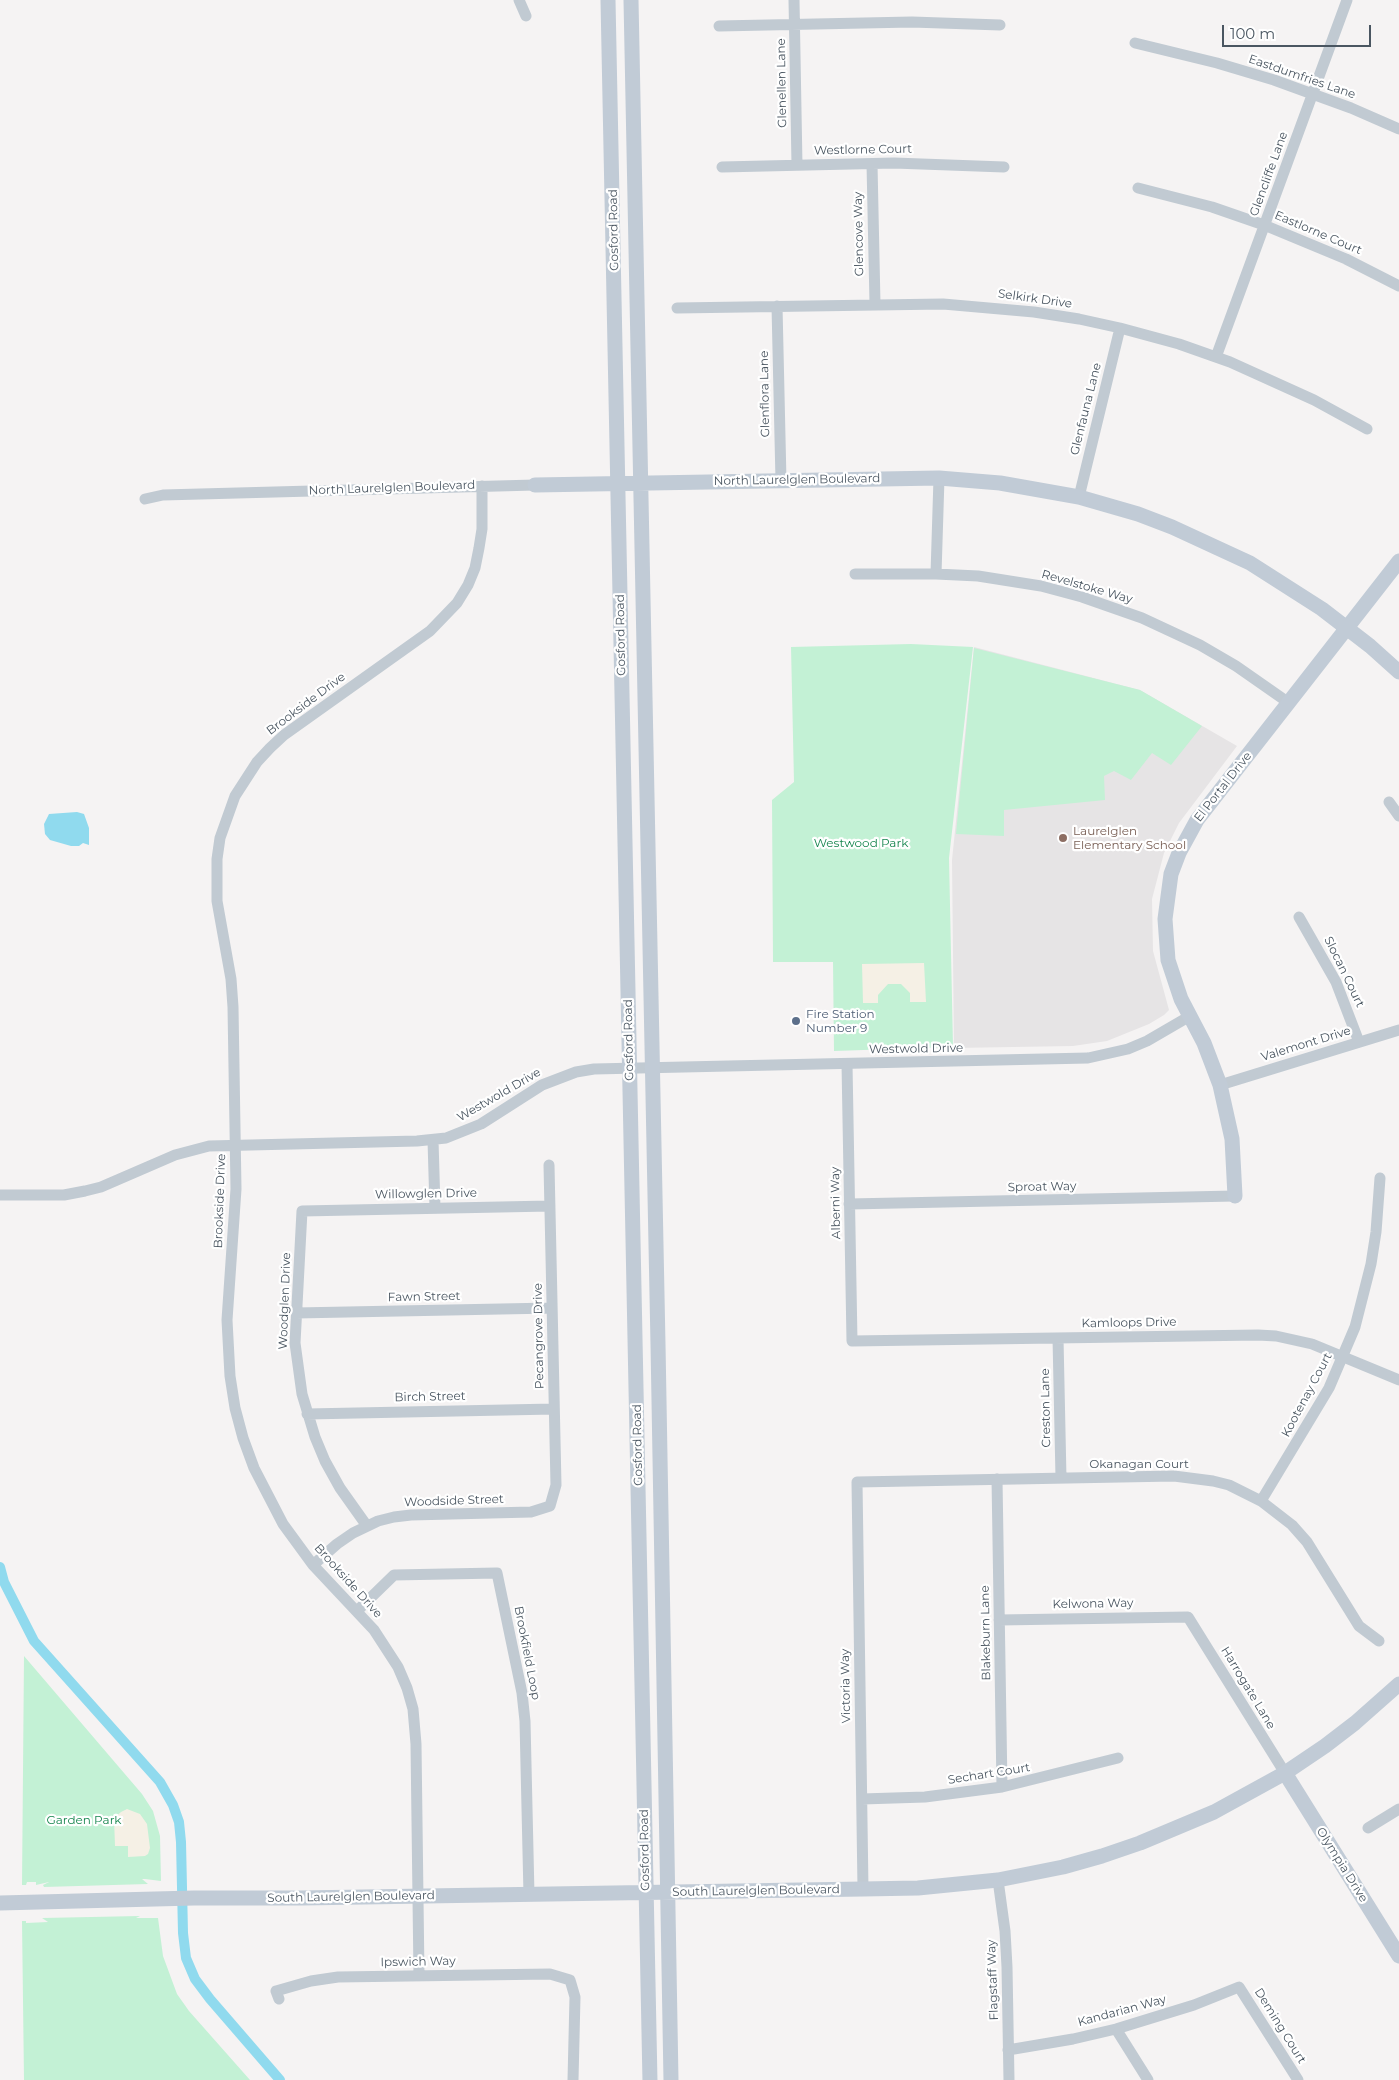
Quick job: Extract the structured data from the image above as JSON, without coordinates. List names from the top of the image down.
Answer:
{
  "streets": {
    "main road": [
      "Gosford Road",
      "North Laurelglen Boulevard",
      "El Portal Drive",
      "Olympia Drive",
      "South Laurelglen Boulevard"
    ],
    "street": [
      "Eastdumfries Lane",
      "Glenellen Lane",
      "Westlorne Court",
      "Glencliffe Lane",
      "Eastlorne Court",
      "Glencove Way",
      "Selkirk Drive",
      "Glenflora Lane",
      "Glenfauna Lane",
      "Revelstoke Way",
      "Brookside Drive",
      "Slocan Court",
      "Valemont Drive",
      "Westwold Drive",
      "Sproat Way",
      "Willowglen Drive",
      "Alberni Way",
      "Fawn Street",
      "Woodglen Drive",
      "Kamloops Drive",
      "Pecangrove Drive",
      "Kootenay Court",
      "Birch Street",
      "Creston Lane",
      "Okanagan Court",
      "Woodside Street",
      "Kelwona Way",
      "Blakeburn Lane",
      "Brookfield Loop",
      "Victoria Way",
      "Harrogate Lane",
      "Sechart Court",
      "Ipswich Way",
      "Flagstaff Way",
      "Kandarian Way",
      "Deming Court"
    ]
  },
  "crossings": [
    ["Eastdumfries Lane", "Glencliffe Lane"],
    ["Glenellen Lane", "Westlorne Court"],
    ["Westlorne Court", "Glencove Way"],
    ["Glencliffe Lane", "Eastlorne Court"],
    ["Glencliffe Lane", "Selkirk Drive"],
    ["Gosford Road", "North Laurelglen Boulevard"],
    ["Gosford Road", "Westwold Drive"],
    ["Gosford Road", "South Laurelglen Boulevard"],
    ["Glencove Way", "Selkirk Drive"],
    ["Selkirk Drive", "Glenflora Lane"],
    ["Selkirk Drive", "Glenfauna Lane"],
    ["Glenflora Lane", "North Laurelglen Boulevard"],
    ["Glenfauna Lane", "North Laurelglen Boulevard"],
    ["North Laurelglen Boulevard", "Brookside Drive"],
    ["North Laurelglen Boulevard", "El Portal Drive"],
    ["Revelstoke Way", "El Portal Drive"],
    ["Brookside Drive", "Westwold Drive"],
    ["Brookside Drive", "Woodside Street"],
    ["Brookside Drive", "Brookfield Loop"],
    ["Brookside Drive", "South Laurelglen Boulevard"],
    ["Brookside Drive", "Ipswich Way"],
    ["El Portal Drive", "Valemont Drive"],
    ["El Portal Drive", "Westwold Drive"],
    ["El Portal Drive", "Sproat Way"],
    ["Slocan Court", "Valemont Drive"],
    ["Westwold Drive", "Alberni Way"],
    ["Sproat Way", "Alberni Way"],
    ["Willowglen Drive", "Woodglen Drive"],
    ["Willowglen Drive", "Pecangrove Drive"],
    ["Alberni Way", "Kamloops Drive"],
    ["Fawn Street", "Woodglen Drive"],
    ["Fawn Street", "Pecangrove Drive"],
    ["Woodglen Drive", "Birch Street"],
    ["Woodglen Drive", "Woodside Street"],
    ["Kamloops Drive", "Kootenay Court"],
    ["Kamloops Drive", "Creston Lane"],
    ["Pecangrove Drive", "Birch Street"],
    ["Pecangrove Drive", "Woodside Street"],
    ["Kootenay Court", "Okanagan Court"],
    ["Creston Lane", "Okanagan Court"],
    ["Okanagan Court", "Blakeburn Lane"],
    ["Okanagan Court", "Victoria Way"],
    ["Kelwona Way", "Blakeburn Lane"],
    ["Kelwona Way", "Harrogate Lane"],
    ["Blakeburn Lane", "Sechart Court"],
    ["Brookfield Loop", "South Laurelglen Boulevard"],
    ["Victoria Way", "Sechart Court"],
    ["Victoria Way", "South Laurelglen Boulevard"],
    ["Harrogate Lane", "Olympia Drive"],
    ["Harrogate Lane", "South Laurelglen Boulevard"],
    ["Olympia Drive", "South Laurelglen Boulevard"],
    ["South Laurelglen Boulevard", "Flagstaff Way"],
    ["Flagstaff Way", "Kandarian Way"],
    ["Kandarian Way", "Deming Court"]
  ],
  "parks": ["Westwood Park", "Garden Park"],
  "places": ["Laurelglen Elementary School", "Fire Station Number 9"],
  "scale_bar": "100 m"
}
